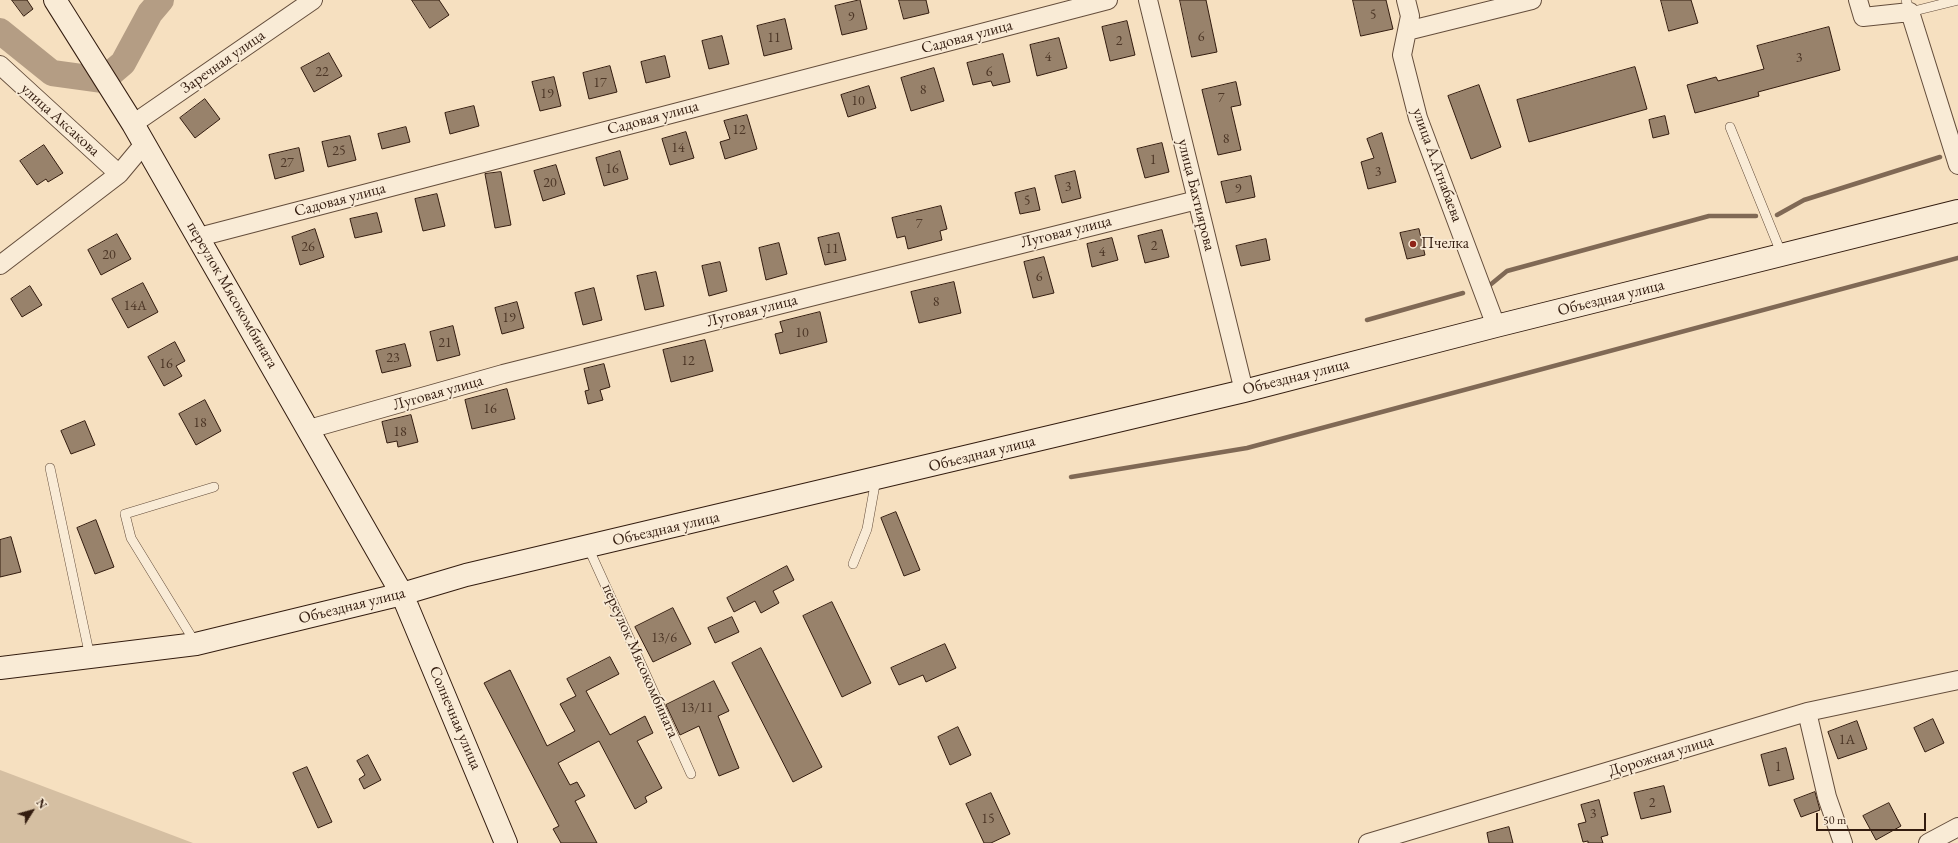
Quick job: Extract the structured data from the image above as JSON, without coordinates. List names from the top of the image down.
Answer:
{
  "streets": {
    "main road": ["переулок Мясокомбината", "Объездная улица", "Солнечная улица"],
    "street": [
      "Садовая улица",
      "Заречная улица",
      "улица Аксакова",
      "улица А.Атнабаева",
      "улица Бахтиярова",
      "Луговая улица",
      "Дорожная улица"
    ]
  },
  "crossings": [
    ["Садовая улица", "переулок Мясокомбината"],
    ["Заречная улица", "переулок Мясокомбината"],
    ["улица А.Атнабаева", "Объездная улица"],
    ["улица Бахтиярова", "Луговая улица"],
    ["улица Бахтиярова", "Объездная улица"],
    ["Луговая улица", "переулок Мясокомбината"],
    ["переулок Мясокомбината", "Объездная улица"],
    ["переулок Мясокомбината", "Солнечная улица"],
    ["Объездная улица", "Солнечная улица"]
  ],
  "places": ["Пчелка"],
  "house_numbers": [
    "5",
    "9",
    "6",
    "11",
    "2",
    "4",
    "3",
    "22",
    "6",
    "17",
    "8",
    "19",
    "7",
    "10",
    "12",
    "8",
    "14",
    "25",
    "1",
    "27",
    "16",
    "3",
    "20",
    "3",
    "9",
    "5",
    "7",
    "2",
    "26",
    "11",
    "4",
    "20",
    "6",
    "8",
    "14А",
    "19",
    "10",
    "21",
    "23",
    "12",
    "16",
    "16",
    "18",
    "18",
    "13/6",
    "13/11",
    "1А",
    "1",
    "2",
    "3",
    "15"
  ],
  "scale_bar": "50 m",
  "north": "top right"
}
